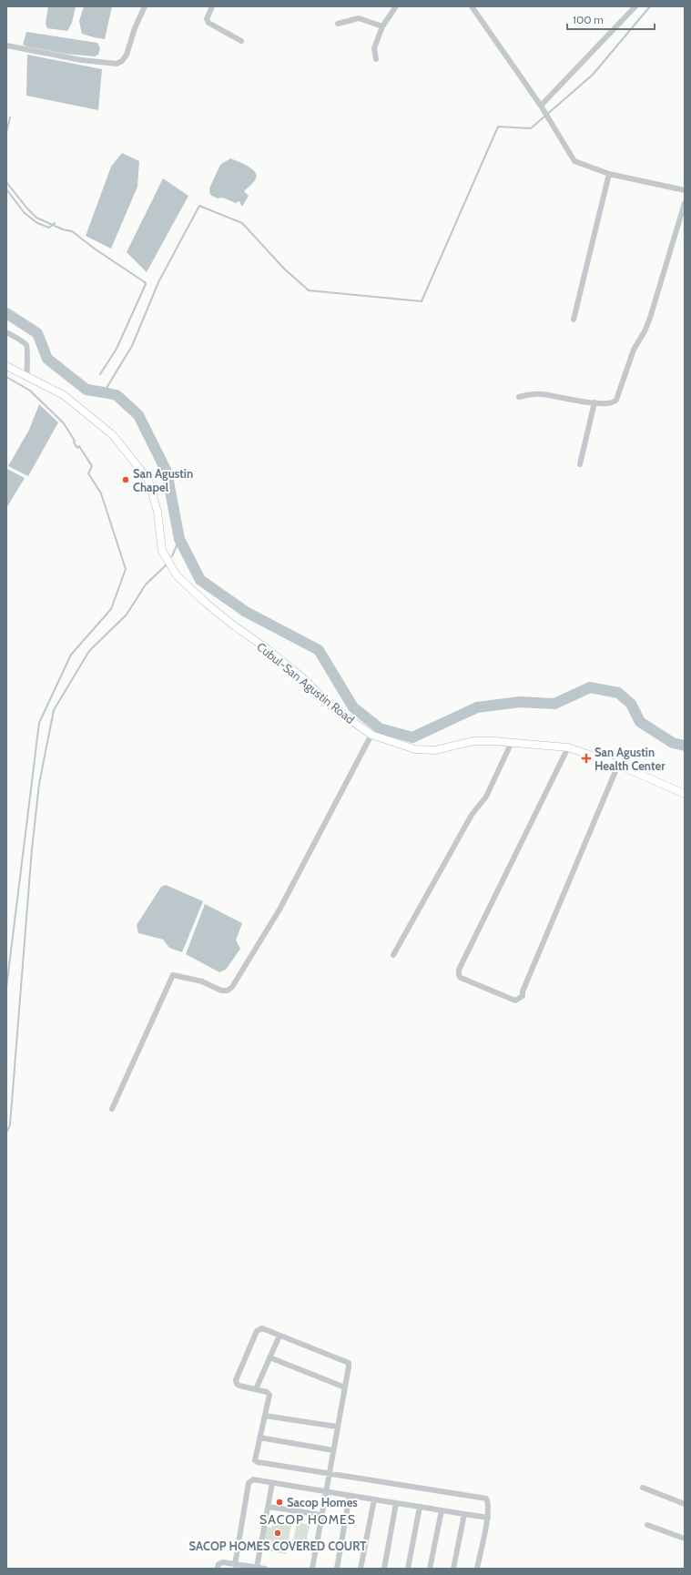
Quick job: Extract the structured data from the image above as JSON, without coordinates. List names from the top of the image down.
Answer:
{
  "streets": {
    "street": ["Cubul-San Agustin Road"]
  },
  "districts": ["SACOP HOMES"],
  "places": {
    "other": ["San Agustin Chapel", "Sacop Homes", "SACOP HOMES COVERED COURT"],
    "health": ["San Agustin Health Center"]
  },
  "scale_bar": "100 m"
}
